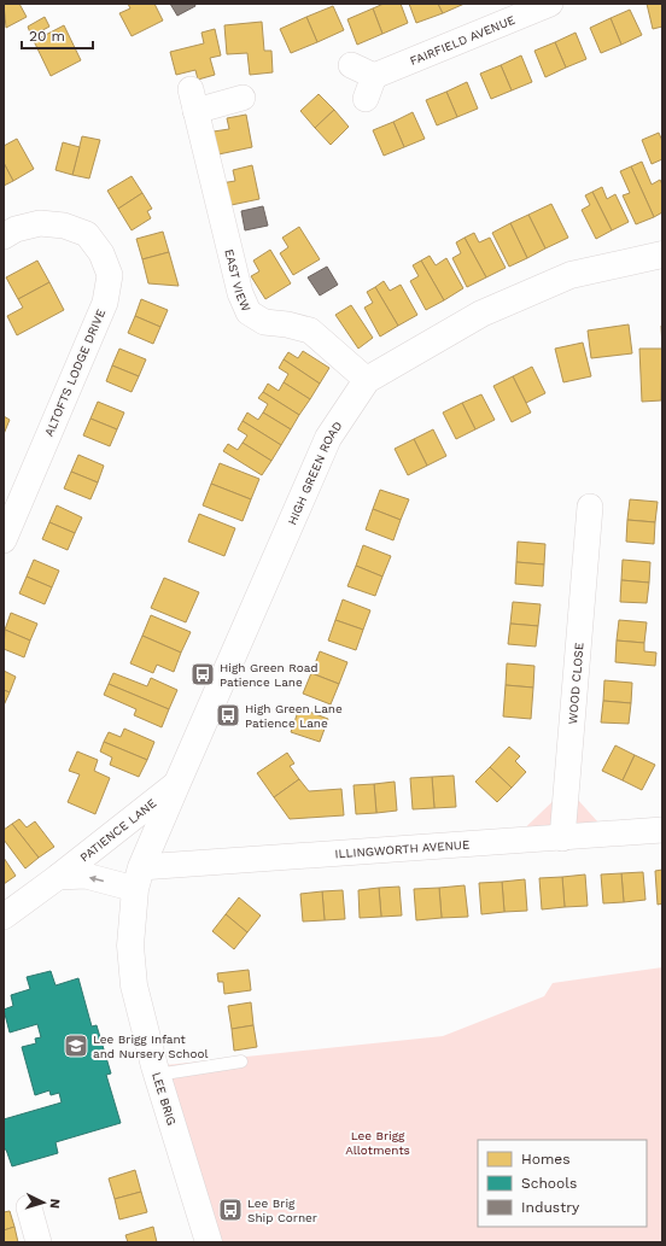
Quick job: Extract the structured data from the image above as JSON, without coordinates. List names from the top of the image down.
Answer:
{
  "streets": {
    "street": [
      "FAIRFIELD AVENUE",
      "EAST VIEW",
      "ALTOFTS LODGE DRIVE",
      "HIGH GREEN ROAD",
      "WOOD CLOSE",
      "PATIENCE LANE",
      "ILLINGWORTH AVENUE",
      "LEE BRIG"
    ]
  },
  "crossings": [
    ["EAST VIEW", "HIGH GREEN ROAD"],
    ["HIGH GREEN ROAD", "PATIENCE LANE"],
    ["HIGH GREEN ROAD", "ILLINGWORTH AVENUE"],
    ["HIGH GREEN ROAD", "LEE BRIG"],
    ["WOOD CLOSE", "ILLINGWORTH AVENUE"],
    ["PATIENCE LANE", "ILLINGWORTH AVENUE"],
    ["PATIENCE LANE", "LEE BRIG"],
    ["ILLINGWORTH AVENUE", "LEE BRIG"]
  ],
  "parks": ["Lee Brigg Allotments"],
  "places": {
    "bus stop": ["High Green Road Patience Lane", "High Green Lane Patience Lane", "Lee Brig Ship Corner"],
    "school or university": ["Lee Brigg Infant and Nursery School"]
  },
  "legend": ["Homes", "Schools", "Industry"],
  "scale_bar": "20 m",
  "north": "right"
}
